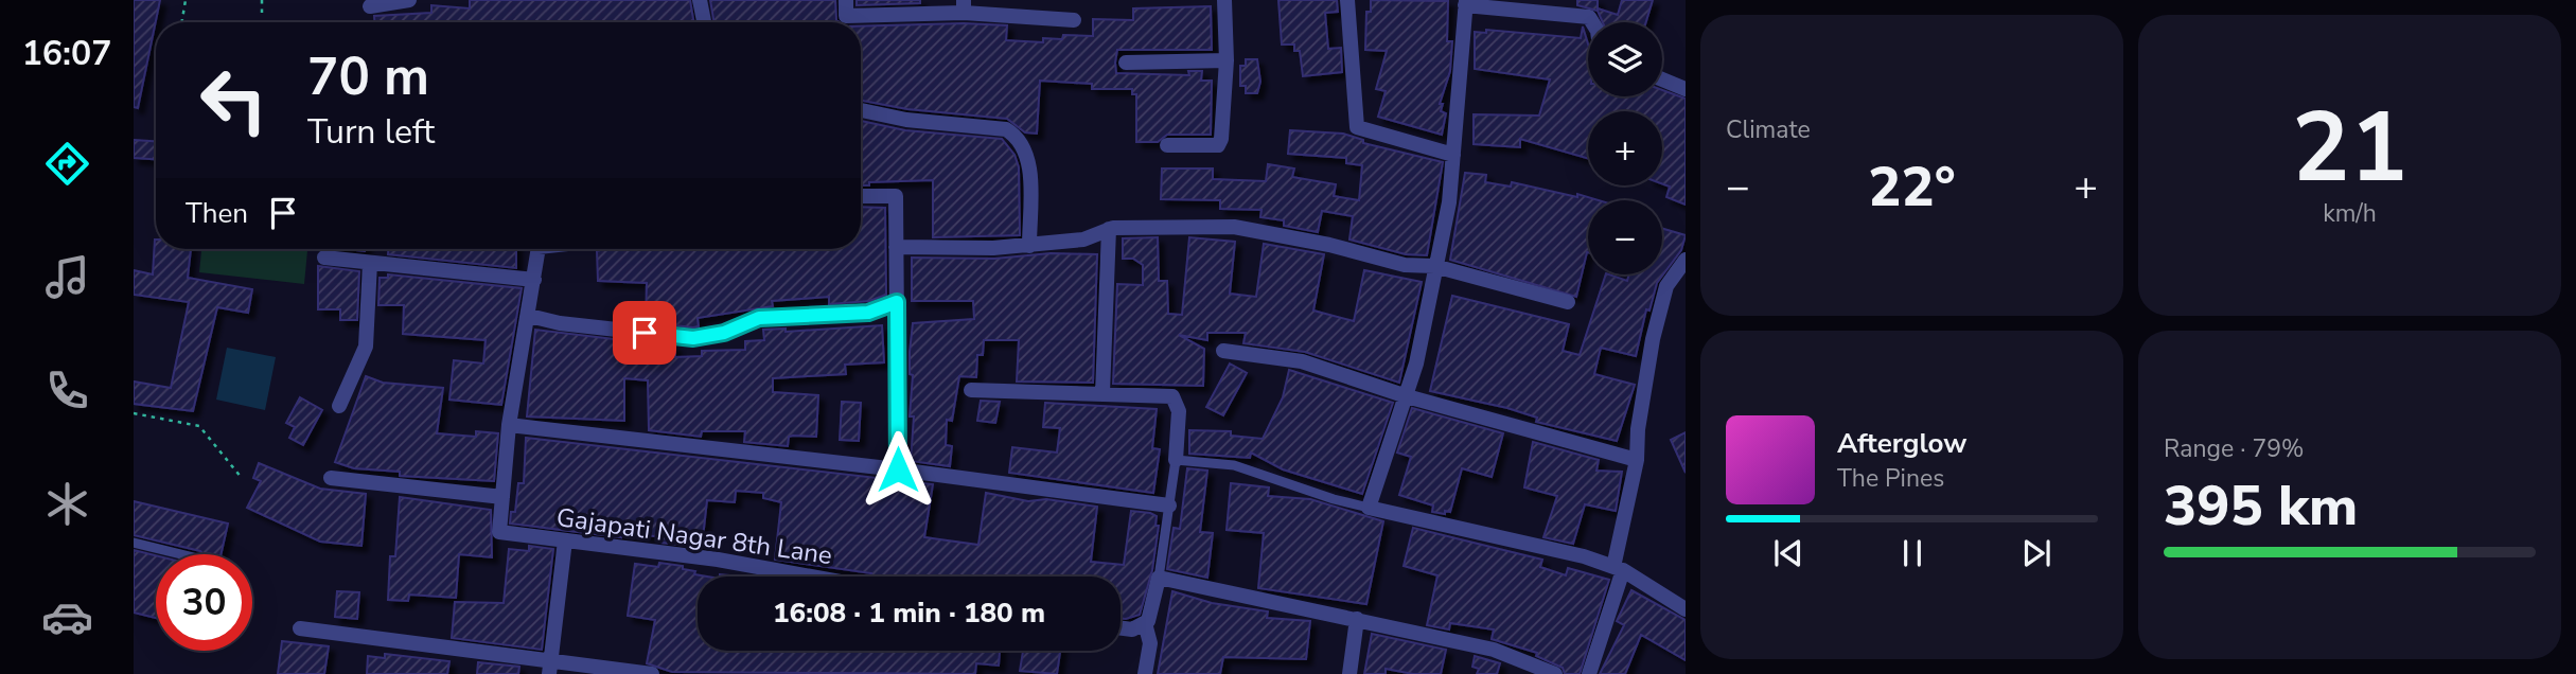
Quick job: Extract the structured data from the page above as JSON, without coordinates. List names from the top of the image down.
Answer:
{
  "streets": {
    "street": ["Gajapati Nagar 8th Lane"]
  },
  "page": {
    "tabs": "16:07",
    "tile": [
      "Climate",
      ["21", "km/h"],
      ["Range · 79%", "395 km"]
    ],
    "map_buttons": ["+", "−"],
    "turn": ["70 m", "Turn left"],
    "heat": ["−", "22°", "+"],
    "then": "Then",
    "song": ["Afterglow", "The Pines"],
    "limit": "30",
    "trip": "16:08 · 1 min · 180 m"
  }
}
